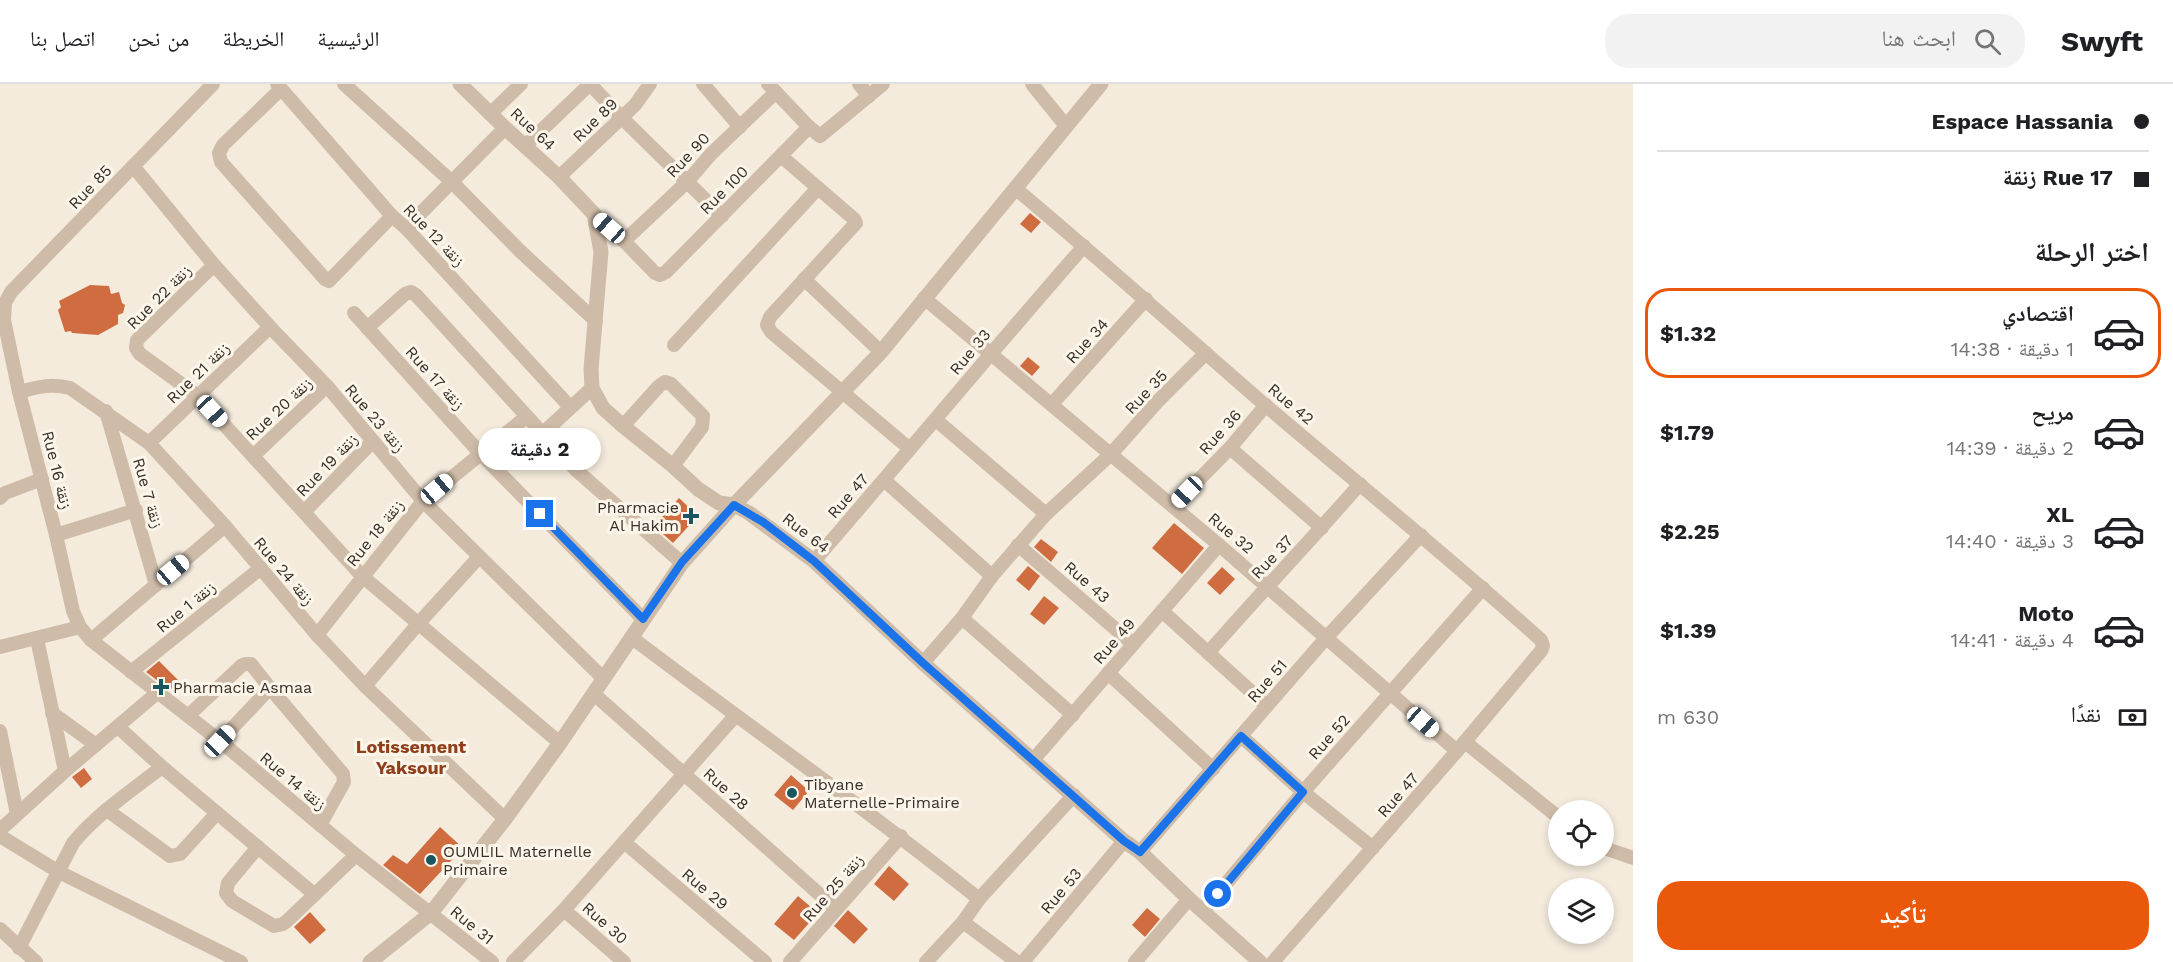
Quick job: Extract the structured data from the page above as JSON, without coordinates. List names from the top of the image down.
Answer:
{
  "streets": {
    "street": [
      "Rue 89",
      "Rue 64",
      "Rue 90",
      "Rue 85",
      "Rue 100",
      "Rue 12 زنقة",
      "Rue 22 زنقة",
      "Rue 34",
      "Rue 33",
      "Rue 21 زنقة",
      "Rue 17 زنقة",
      "Rue 35",
      "Rue 42",
      "Rue 20 زنقة",
      "Rue 23 زنقة",
      "Rue 36",
      "Rue 19 زنقة",
      "Rue 16 زنقة",
      "Rue 7 زنقة",
      "Rue 47",
      "Rue 18 زنقة",
      "Rue 32",
      "Rue 37",
      "Rue 24 زنقة",
      "Rue 43",
      "Rue 1 زنقة",
      "Rue 49",
      "Rue 51",
      "Rue 52",
      "Rue 14 زنقة",
      "Rue 28",
      "Rue 25 زنقة",
      "Rue 29",
      "Rue 53",
      "Rue 30",
      "Rue 31"
    ]
  },
  "crossings": [
    ["Rue 89", "Rue 64"],
    ["Rue 64", "Rue 35"],
    ["Rue 64", "Rue 47"],
    ["Rue 64", "Rue 49"],
    ["Rue 64", "Rue 51"],
    ["Rue 64", "Rue 52"],
    ["Rue 64", "Rue 53"],
    ["Rue 90", "Rue 100"],
    ["Rue 85", "Rue 23 زنقة"],
    ["Rue 85", "Rue 16 زنقة"],
    ["Rue 22 زنقة", "Rue 21 زنقة"],
    ["Rue 22 زنقة", "Rue 23 زنقة"],
    ["Rue 34", "Rue 42"],
    ["Rue 34", "Rue 32"],
    ["Rue 33", "Rue 42"],
    ["Rue 33", "Rue 47"],
    ["Rue 33", "Rue 32"],
    ["Rue 21 زنقة", "Rue 23 زنقة"],
    ["Rue 21 زنقة", "Rue 24 زنقة"],
    ["Rue 17 زنقة", "Rue 18 زنقة"],
    ["Rue 35", "Rue 42"],
    ["Rue 35", "Rue 32"],
    ["Rue 35", "Rue 43"],
    ["Rue 42", "Rue 36"],
    ["Rue 42", "Rue 47"],
    ["Rue 42", "Rue 37"],
    ["Rue 42", "Rue 51"],
    ["Rue 42", "Rue 52"],
    ["Rue 20 زنقة", "Rue 23 زنقة"],
    ["Rue 23 زنقة", "Rue 19 زنقة"],
    ["Rue 23 زنقة", "Rue 18 زنقة"],
    ["Rue 36", "Rue 32"],
    ["Rue 16 زنقة", "Rue 24 زنقة"],
    ["Rue 16 زنقة", "Rue 14 زنقة"],
    ["Rue 7 زنقة", "Rue 24 زنقة"],
    ["Rue 47", "Rue 32"],
    ["Rue 18 زنقة", "Rue 24 زنقة"],
    ["Rue 32", "Rue 37"],
    ["Rue 32", "Rue 49"],
    ["Rue 32", "Rue 51"],
    ["Rue 32", "Rue 52"],
    ["Rue 24 زنقة", "Rue 1 زنقة"],
    ["Rue 43", "Rue 49"],
    ["Rue 1 زنقة", "Rue 14 زنقة"],
    ["Rue 14 زنقة", "Rue 31"],
    ["Rue 28", "Rue 25 زنقة"]
  ],
  "districts": ["Lotissement Yaksour"],
  "places": {
    "health": ["Pharmacie Al Hakim", "Pharmacie Asmaa"],
    "other": ["Tibyane Maternelle-Primaire", "OUMLIL Maternelle Primaire"]
  },
  "page": {
    "header": "Swyft",
    "search": "ابحث هنا",
    "nav": [
      "الرئيسية",
      "الخريطة",
      "من نحن",
      "اتصل بنا"
    ],
    "banner": ["Espace Hassania", "Rue 17 زنقة"],
    "heading": "اختر الرحلة",
    "list": [
      {
        "name": "اقتصادي",
        "note": "1 دقيقة · 14:38",
        "value": "$1.32"
      },
      {
        "name": "مريح",
        "note": "2 دقيقة · 14:39",
        "value": "$1.79"
      },
      {
        "name": "XL",
        "note": "3 دقيقة · 14:40",
        "value": "$2.25"
      },
      {
        "name": "Moto",
        "note": "4 دقيقة · 14:41",
        "value": "$1.39"
      }
    ],
    "bubble": "2 دقيقة",
    "pay": ["نقدًا", "630 m"],
    "buttons": "تأكيد"
  }
}
